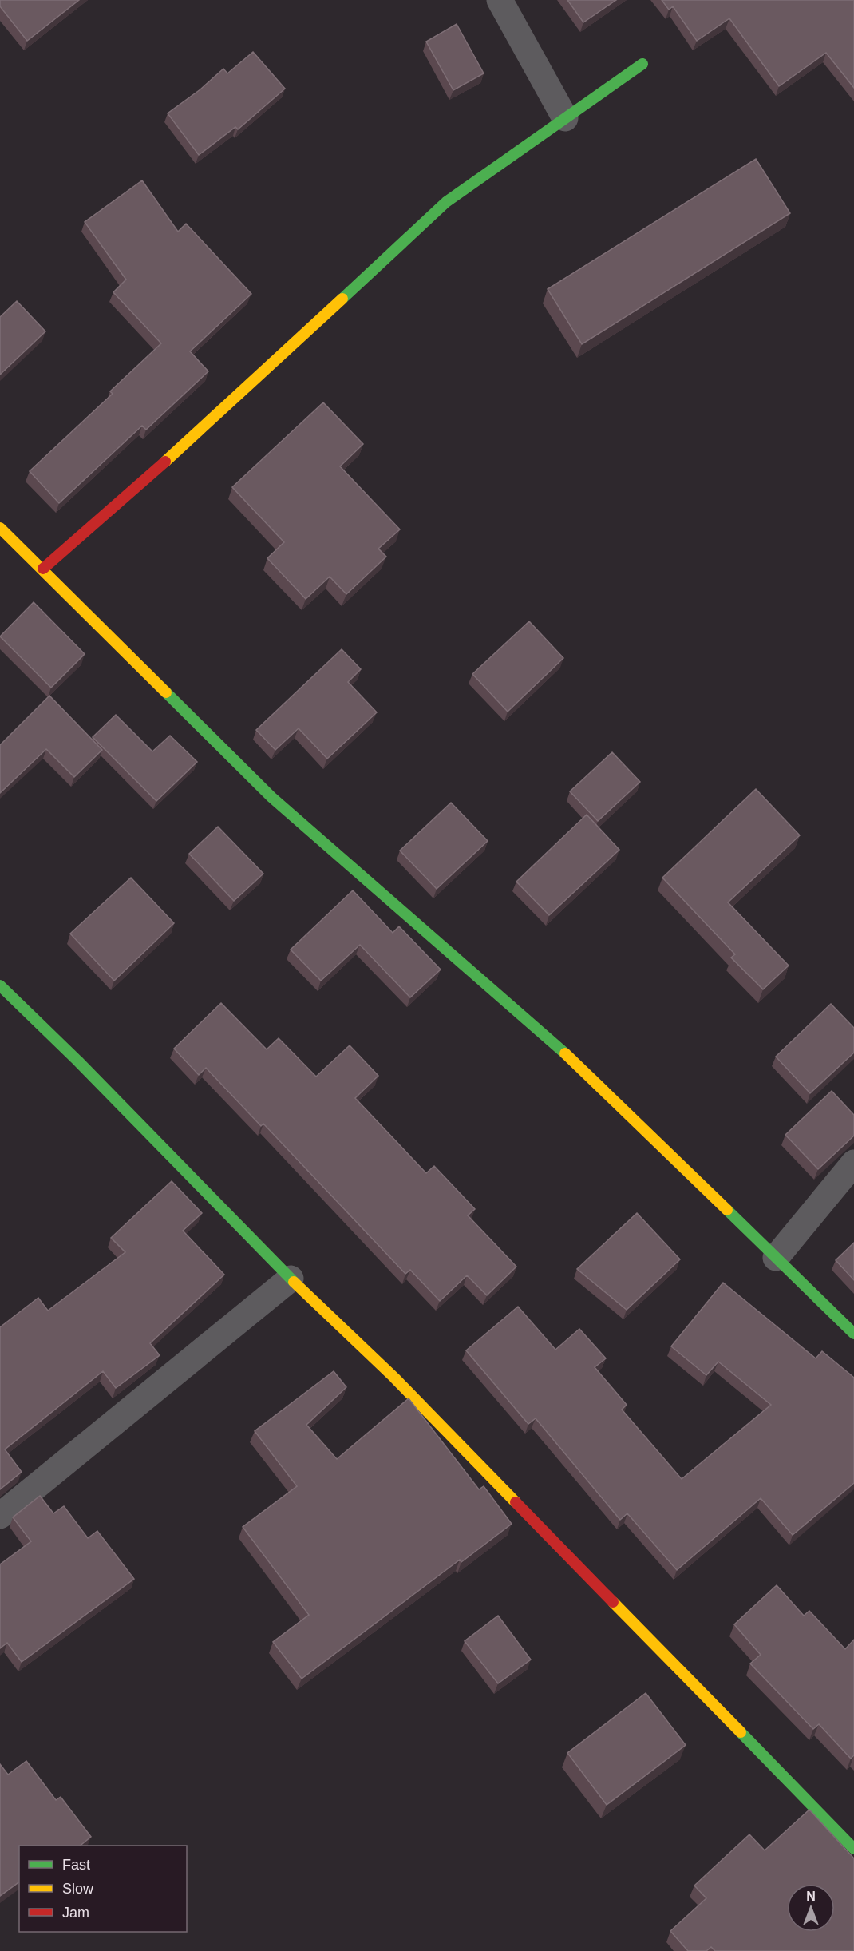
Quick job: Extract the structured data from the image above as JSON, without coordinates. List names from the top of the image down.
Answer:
{
  "legend": ["Fast", "Slow", "Jam"],
  "north": "top"
}
